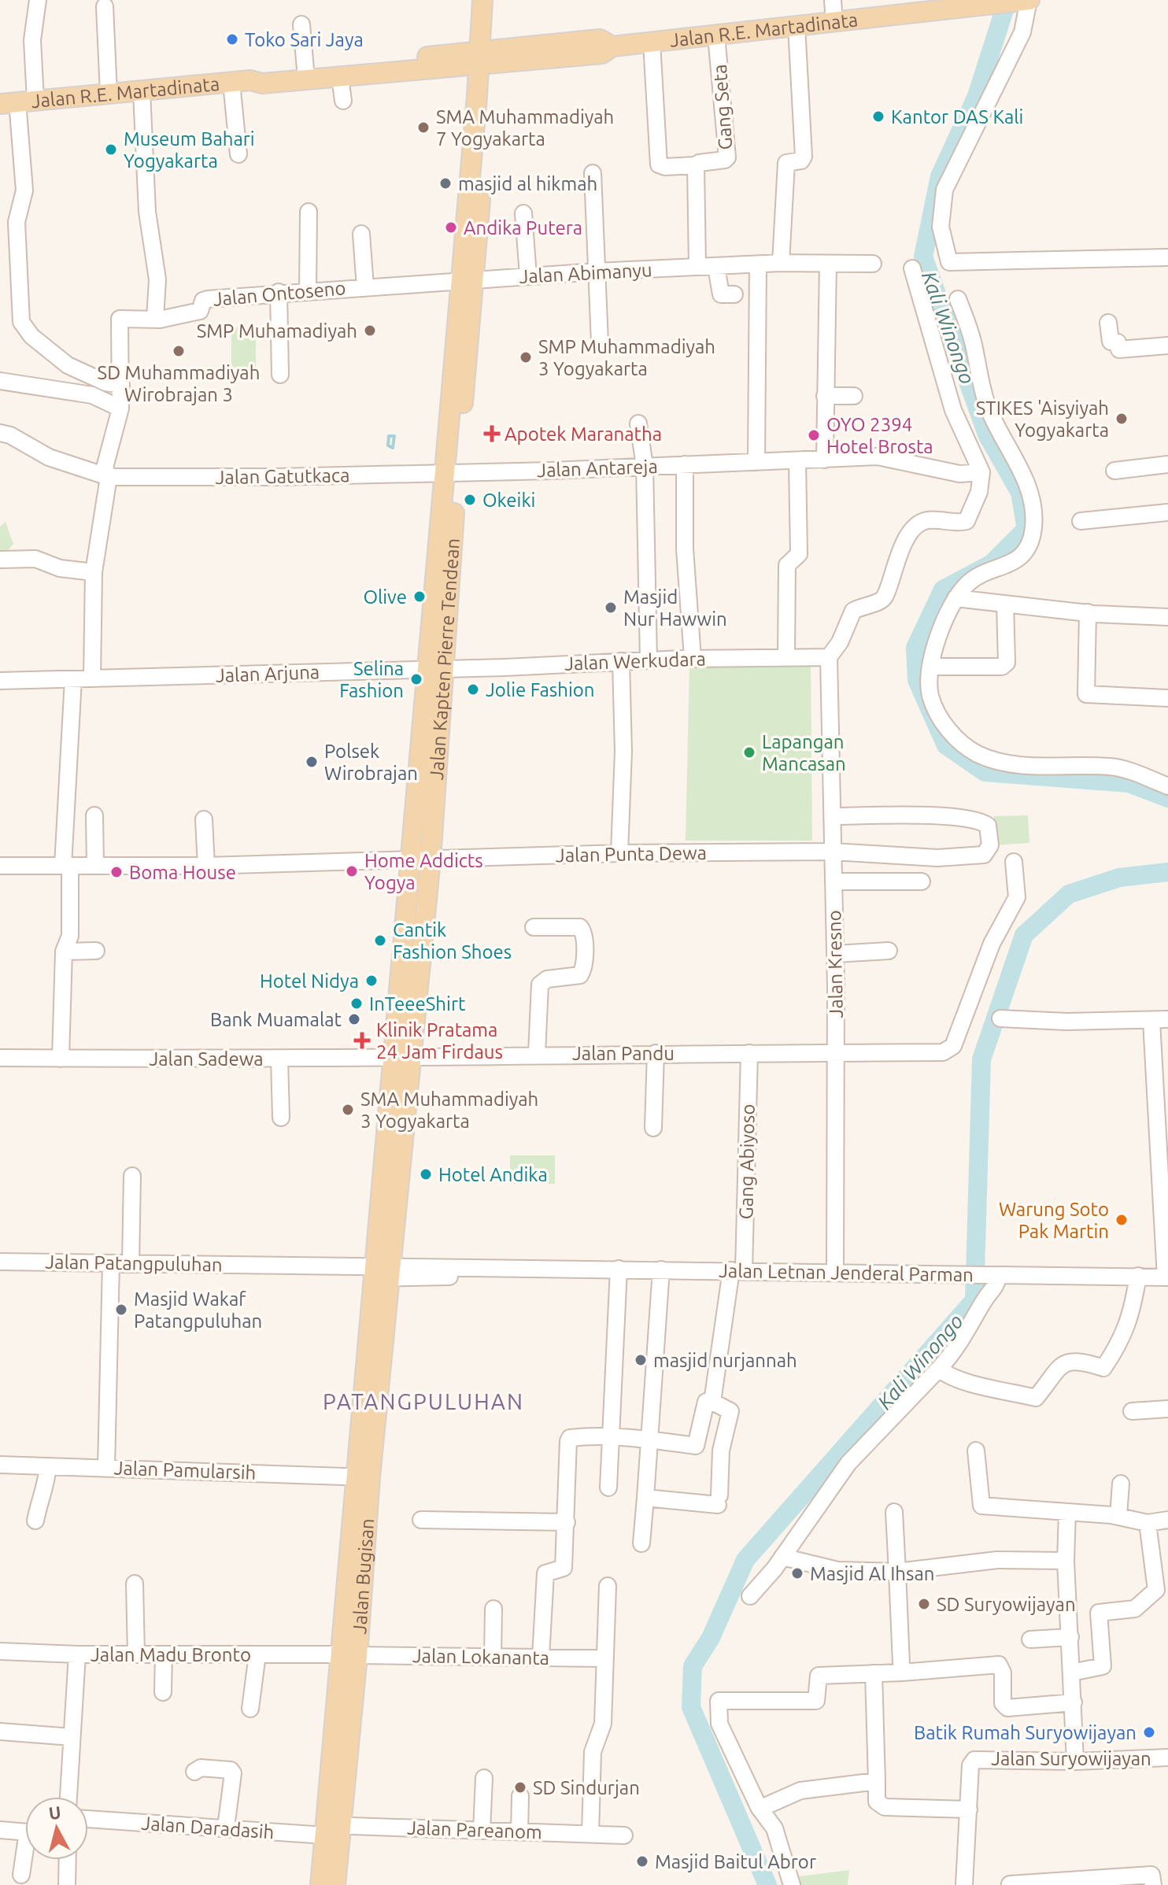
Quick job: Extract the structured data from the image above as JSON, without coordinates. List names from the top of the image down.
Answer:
{
  "streets": {
    "main road": ["Jalan R.E. Martadinata", "Jalan Kapten Pierre Tendean", "Jalan Bugisan"],
    "street": [
      "Gang Seta",
      "Jalan Abimanyu",
      "Jalan Ontoseno",
      "Jalan Antareja",
      "Jalan Gatutkaca",
      "Jalan Werkudara",
      "Jalan Arjuna",
      "Jalan Punta Dewa",
      "Jalan Kresno",
      "Jalan Pandu",
      "Jalan Sadewa",
      "Gang Abiyoso",
      "Jalan Patangpuluhan",
      "Jalan Letnan Jenderal Parman",
      "Jalan Pamularsih",
      "Jalan Madu Bronto",
      "Jalan Lokananta",
      "Jalan Suryowijayan",
      "Jalan Daradasih",
      "Jalan Pareanom"
    ]
  },
  "crossings": [
    ["Jalan R.E. Martadinata", "Gang Seta"],
    ["Jalan R.E. Martadinata", "Jalan Kapten Pierre Tendean"],
    ["Gang Seta", "Jalan Abimanyu"],
    ["Jalan Abimanyu", "Jalan Ontoseno"],
    ["Jalan Abimanyu", "Jalan Kapten Pierre Tendean"],
    ["Jalan Ontoseno", "Jalan Gatutkaca"],
    ["Jalan Ontoseno", "Jalan Kapten Pierre Tendean"],
    ["Jalan Antareja", "Jalan Gatutkaca"],
    ["Jalan Antareja", "Jalan Kapten Pierre Tendean"],
    ["Jalan Gatutkaca", "Jalan Kapten Pierre Tendean"],
    ["Jalan Kapten Pierre Tendean", "Jalan Werkudara"],
    ["Jalan Kapten Pierre Tendean", "Jalan Arjuna"],
    ["Jalan Kapten Pierre Tendean", "Jalan Punta Dewa"],
    ["Jalan Kapten Pierre Tendean", "Jalan Pandu"],
    ["Jalan Kapten Pierre Tendean", "Jalan Sadewa"],
    ["Jalan Kapten Pierre Tendean", "Jalan Patangpuluhan"],
    ["Jalan Kapten Pierre Tendean", "Jalan Letnan Jenderal Parman"],
    ["Jalan Kapten Pierre Tendean", "Jalan Bugisan"],
    ["Jalan Werkudara", "Jalan Arjuna"],
    ["Jalan Werkudara", "Jalan Kresno"],
    ["Jalan Punta Dewa", "Jalan Kresno"],
    ["Jalan Kresno", "Jalan Pandu"],
    ["Jalan Kresno", "Jalan Letnan Jenderal Parman"],
    ["Jalan Pandu", "Jalan Sadewa"],
    ["Jalan Pandu", "Gang Abiyoso"],
    ["Gang Abiyoso", "Jalan Letnan Jenderal Parman"],
    ["Jalan Patangpuluhan", "Jalan Letnan Jenderal Parman"],
    ["Jalan Patangpuluhan", "Jalan Bugisan"],
    ["Jalan Letnan Jenderal Parman", "Jalan Bugisan"],
    ["Jalan Pamularsih", "Jalan Bugisan"],
    ["Jalan Bugisan", "Jalan Madu Bronto"],
    ["Jalan Bugisan", "Jalan Lokananta"],
    ["Jalan Bugisan", "Jalan Daradasih"],
    ["Jalan Bugisan", "Jalan Pareanom"],
    ["Jalan Madu Bronto", "Jalan Lokananta"],
    ["Jalan Daradasih", "Jalan Pareanom"]
  ],
  "districts": ["PATANGPULUHAN"],
  "water": ["Kali Winongo"],
  "places": {
    "other": [
      "Toko Sari Jaya",
      "Kantor DAS Kali",
      "SMA Muhammadiyah 7 Yogyakarta",
      "Museum Bahari Yogyakarta",
      "masjid al hikmah",
      "Andika Putera",
      "SMP Muhamadiyah",
      "SD Muhammadiyah Wirobrajan 3",
      "SMP Muhammadiyah 3 Yogyakarta",
      "STIKES 'Aisyiyah Yogyakarta",
      "OYO 2394 Hotel Brosta",
      "Okeiki",
      "Olive",
      "Masjid Nur Hawwin",
      "Selina Fashion",
      "Jolie Fashion",
      "Lapangan Mancasan",
      "Polsek Wirobrajan",
      "Home Addicts Yogya",
      "Boma House",
      "Cantik Fashion Shoes",
      "Hotel Nidya",
      "InTeeeShirt",
      "Bank Muamalat",
      "SMA Muhammadiyah 3 Yogyakarta",
      "Hotel Andika",
      "Warung Soto Pak Martin",
      "Masjid Wakaf Patangpuluhan",
      "masjid nurjannah",
      "Masjid Al Ihsan",
      "SD Suryowijayan",
      "Batik Rumah Suryowijayan",
      "SD Sindurjan",
      "Masjid Baitul Abror"
    ],
    "health": ["Apotek Maranatha", "Klinik Pratama 24 Jam Firdaus"]
  },
  "north": "top"
}
